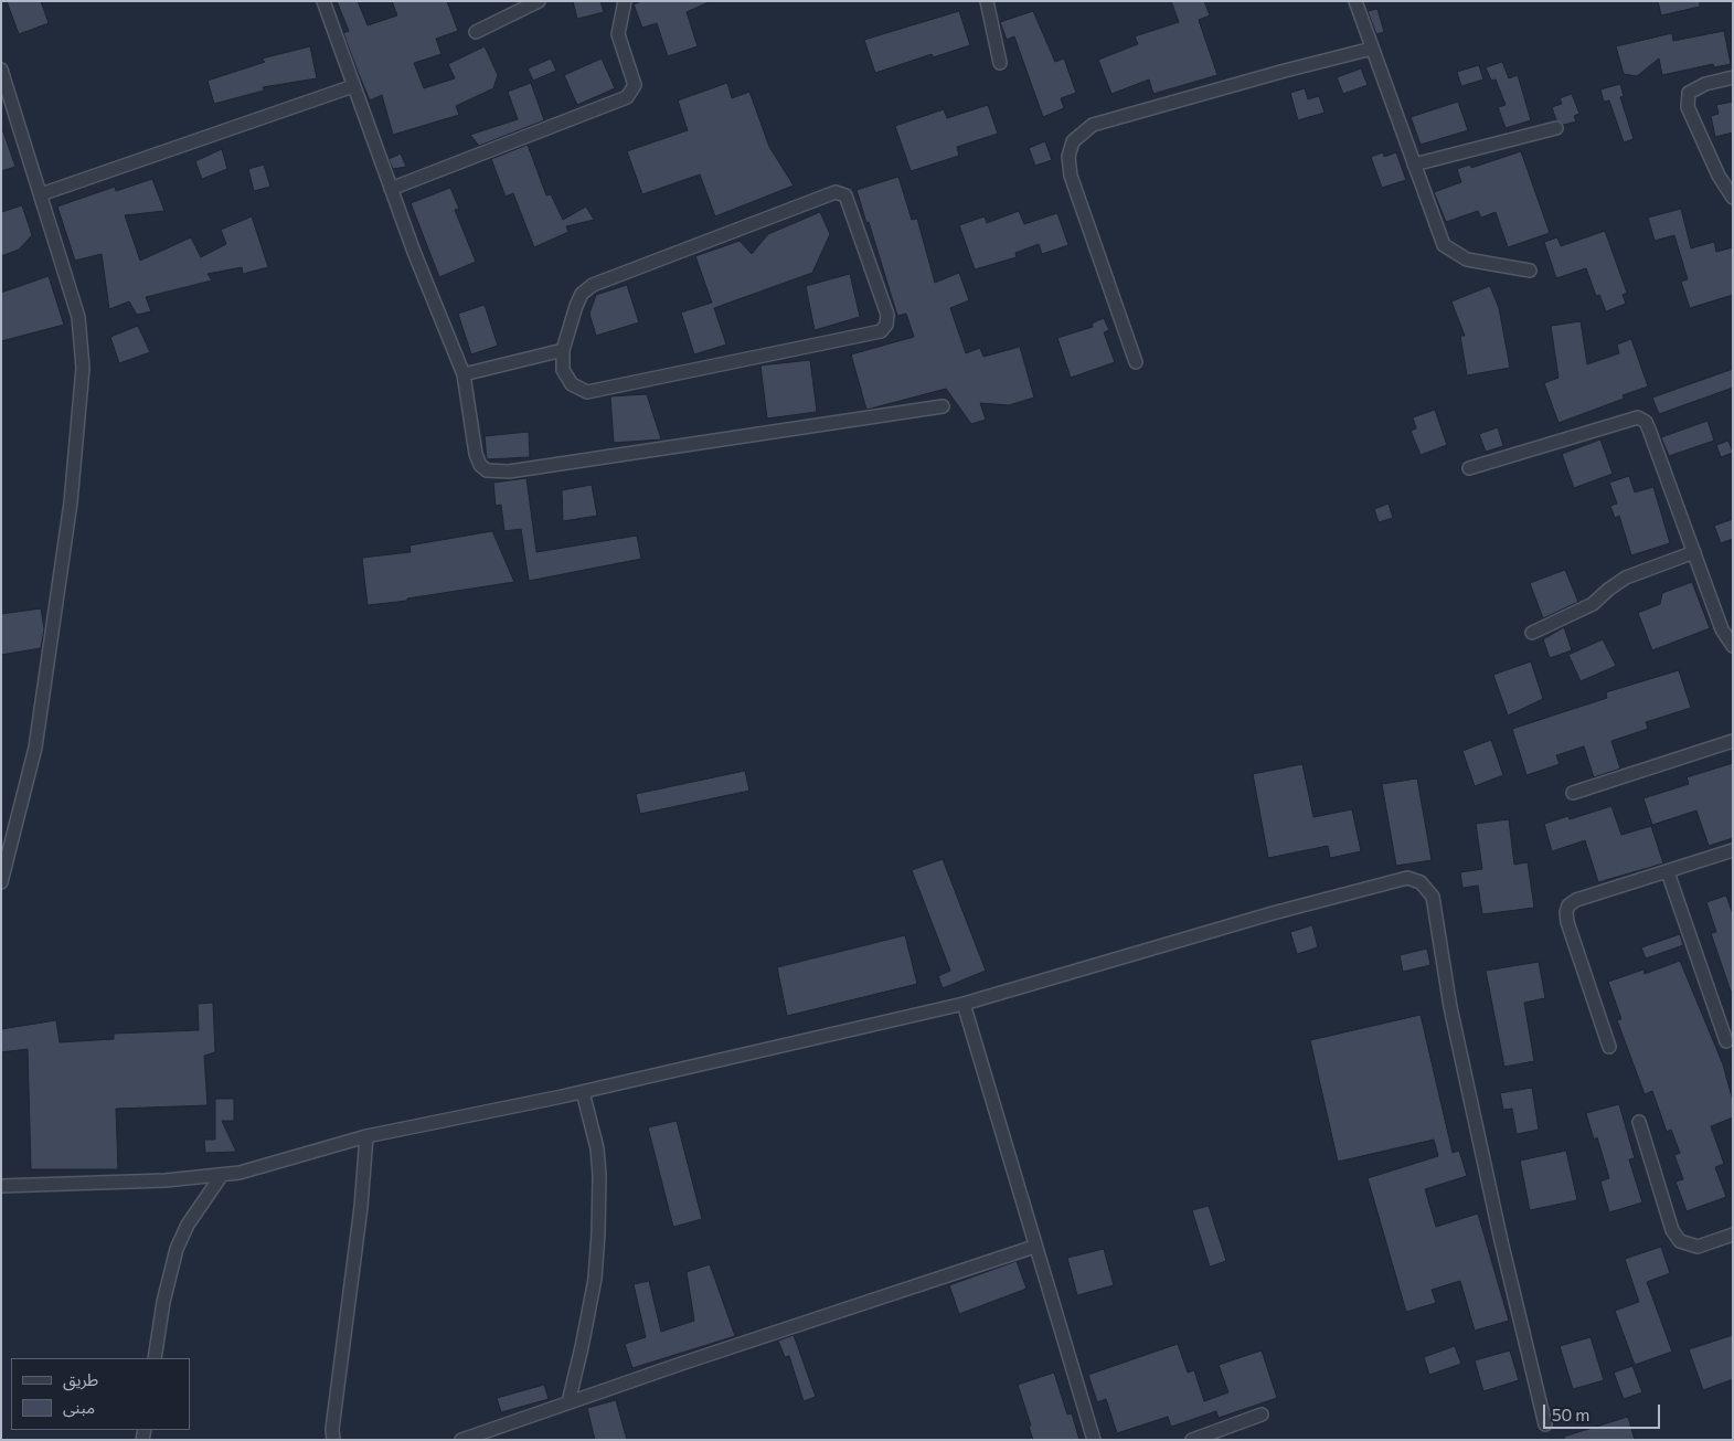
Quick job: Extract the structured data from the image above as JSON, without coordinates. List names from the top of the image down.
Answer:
{
  "legend": ["طريق", "مبنى"],
  "scale_bar": "50 m"
}
